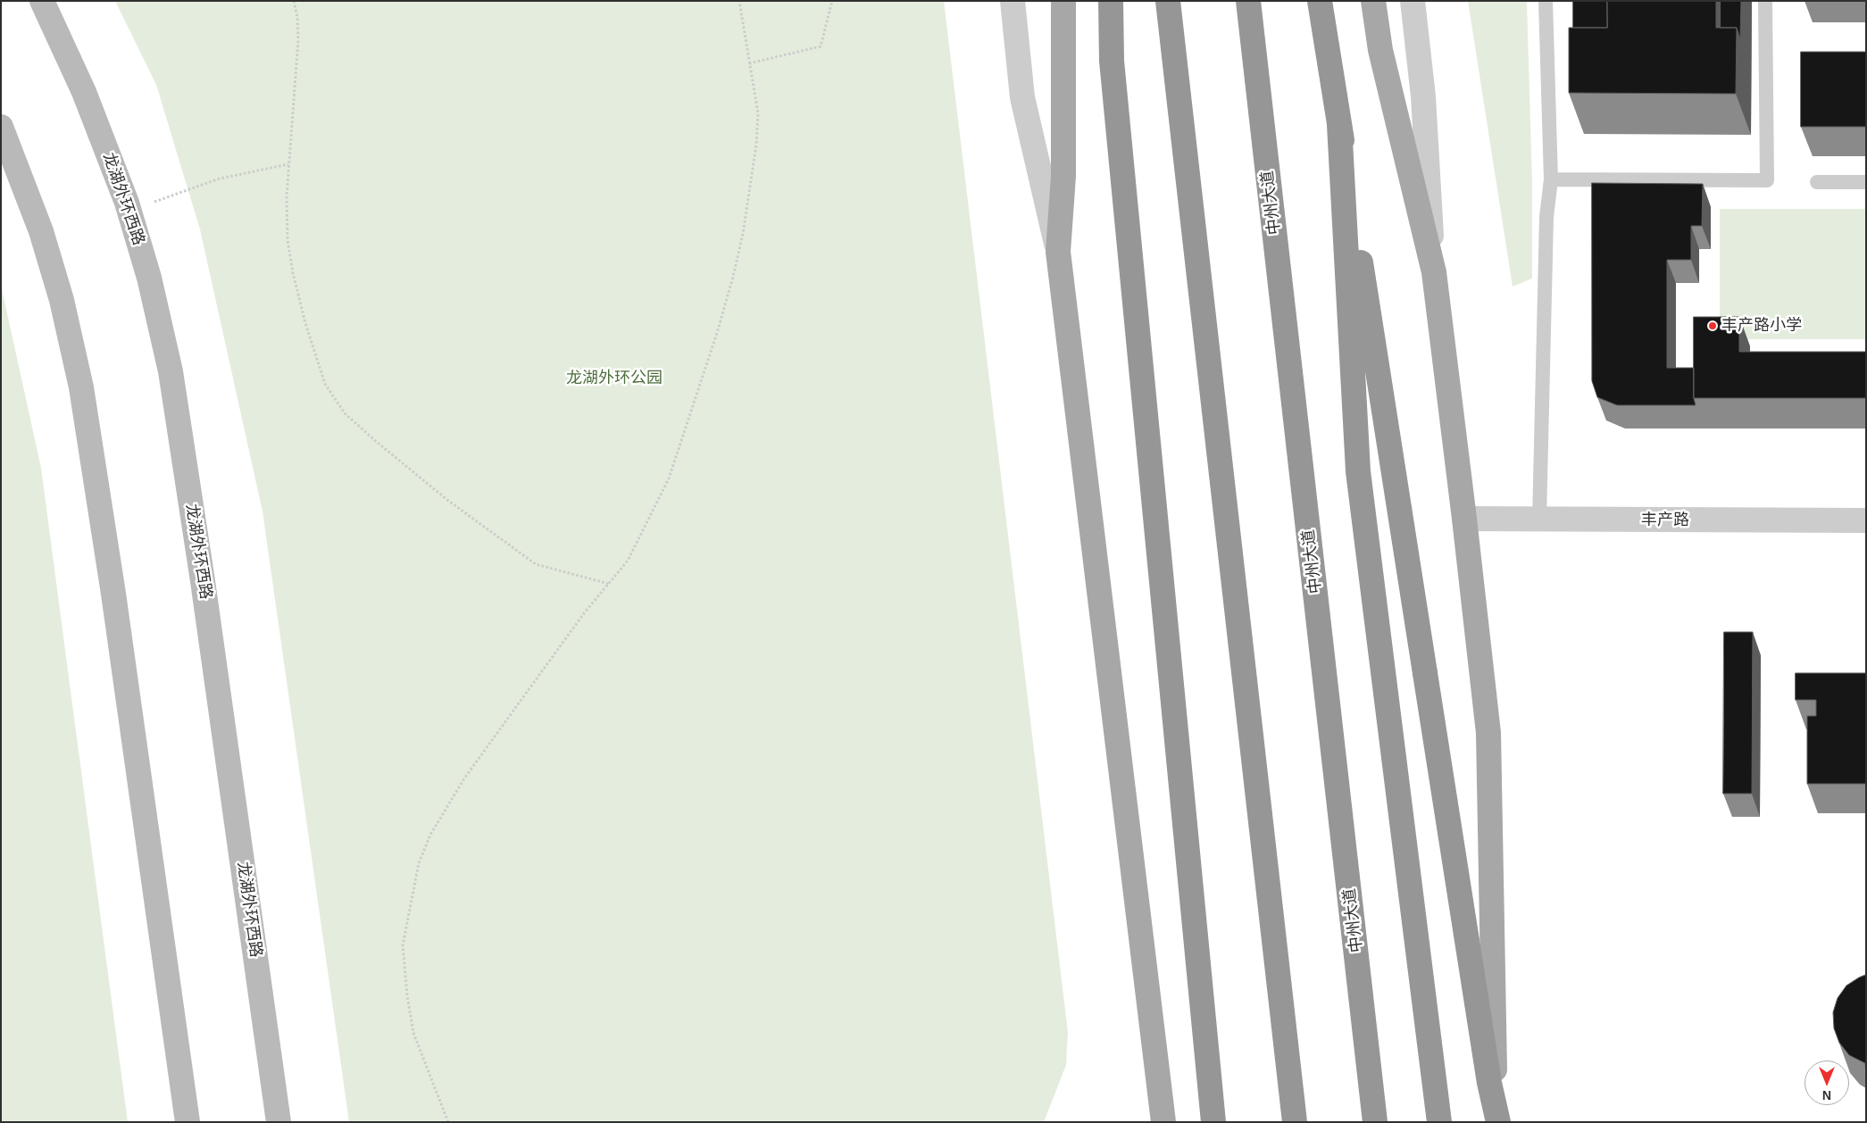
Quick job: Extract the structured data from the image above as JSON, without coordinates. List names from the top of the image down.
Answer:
{
  "streets": {
    "highway": ["中州大道"],
    "main road": ["龙湖外环西路"],
    "street": ["丰产路"]
  },
  "parks": ["龙湖外环公园"],
  "places": ["丰产路小学"],
  "north": "bottom"
}
